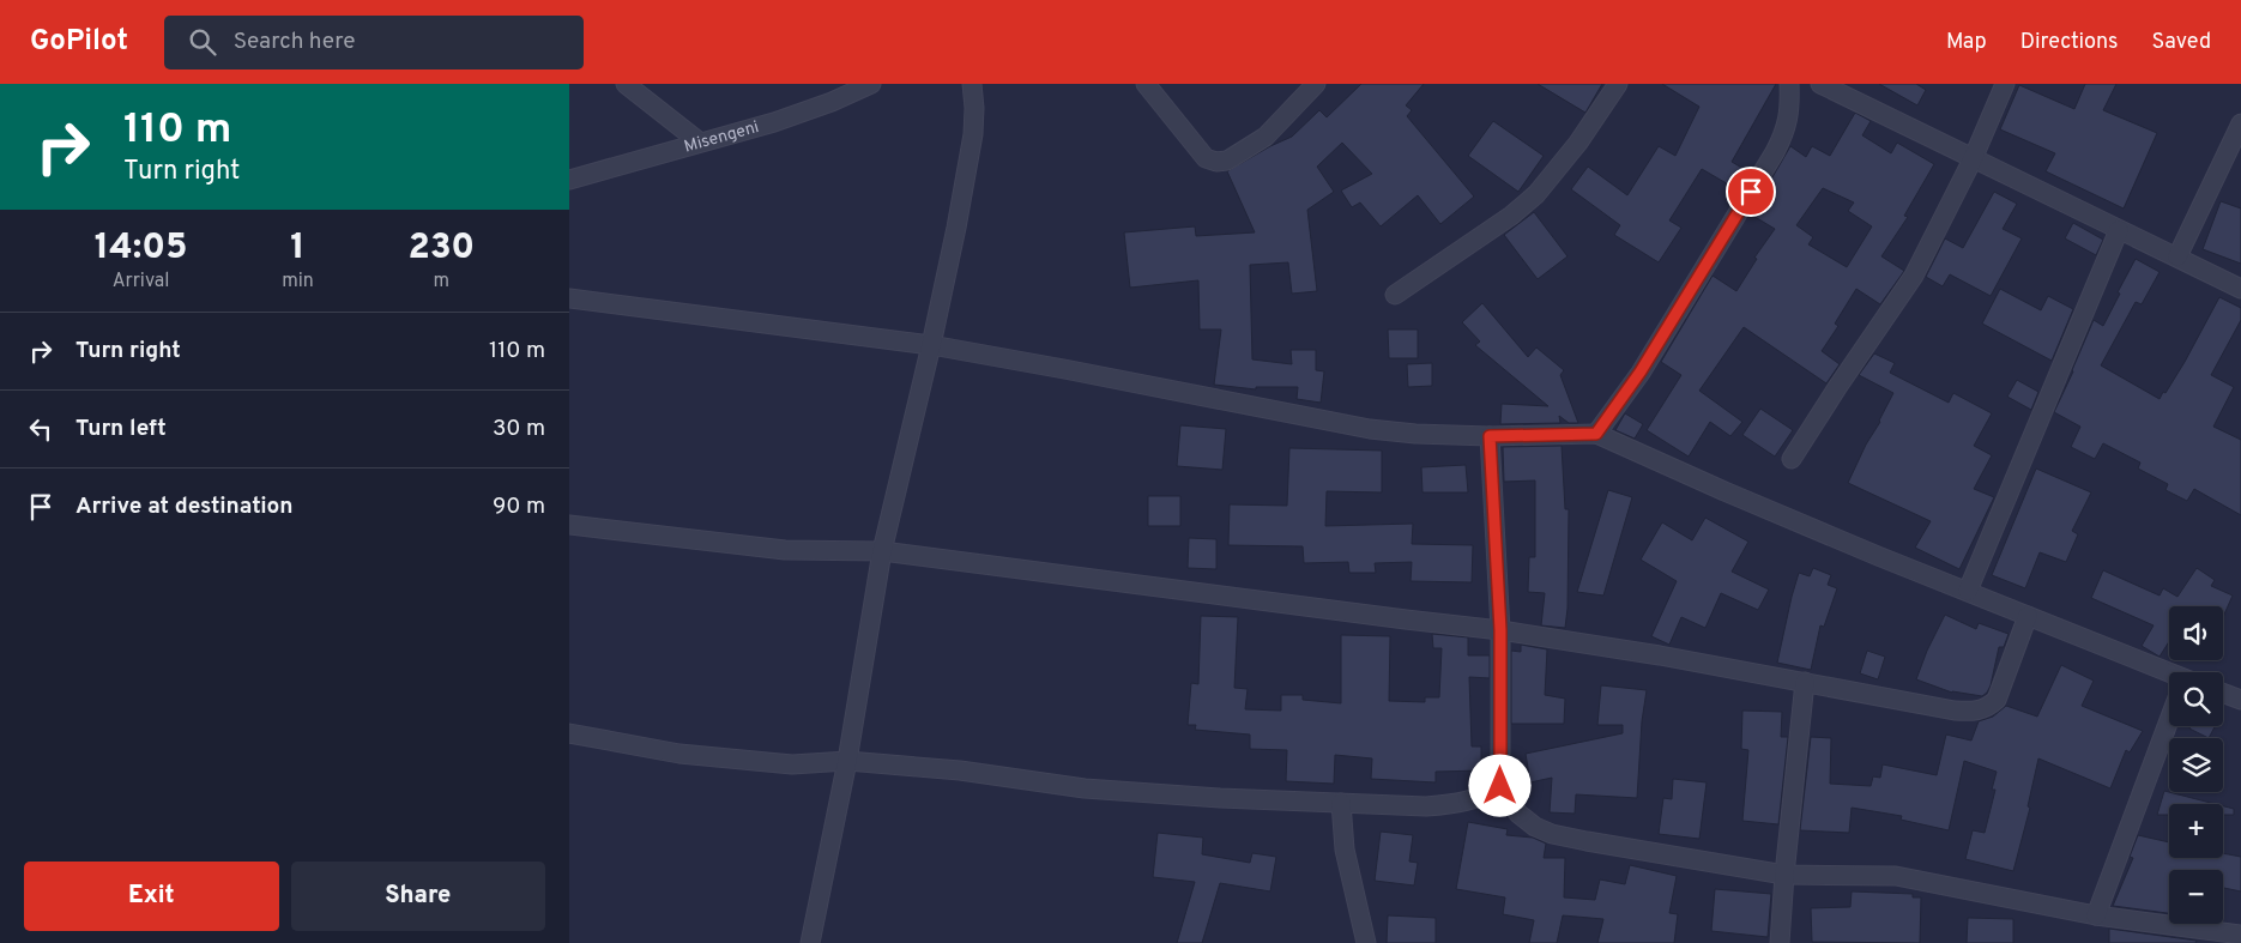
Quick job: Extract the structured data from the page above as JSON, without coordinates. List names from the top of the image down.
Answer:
{
  "streets": {
    "street": ["Misengeni"]
  },
  "page": {
    "header": "GoPilot",
    "search": "Search here",
    "nav": ["Map", "Directions", "Saved"],
    "turn": ["110 m", "Turn right"],
    "eta": [
      "14:05",
      "Arrival",
      "1",
      "min",
      "230",
      "m"
    ],
    "list": [
      {
        "name": "Turn right",
        "value": "110 m"
      },
      {
        "name": "Turn left",
        "value": "30 m"
      },
      {
        "name": "Arrive at destination",
        "value": "90 m"
      }
    ],
    "map_buttons": ["+", "−"],
    "buttons": ["Exit", "Share"]
  }
}
